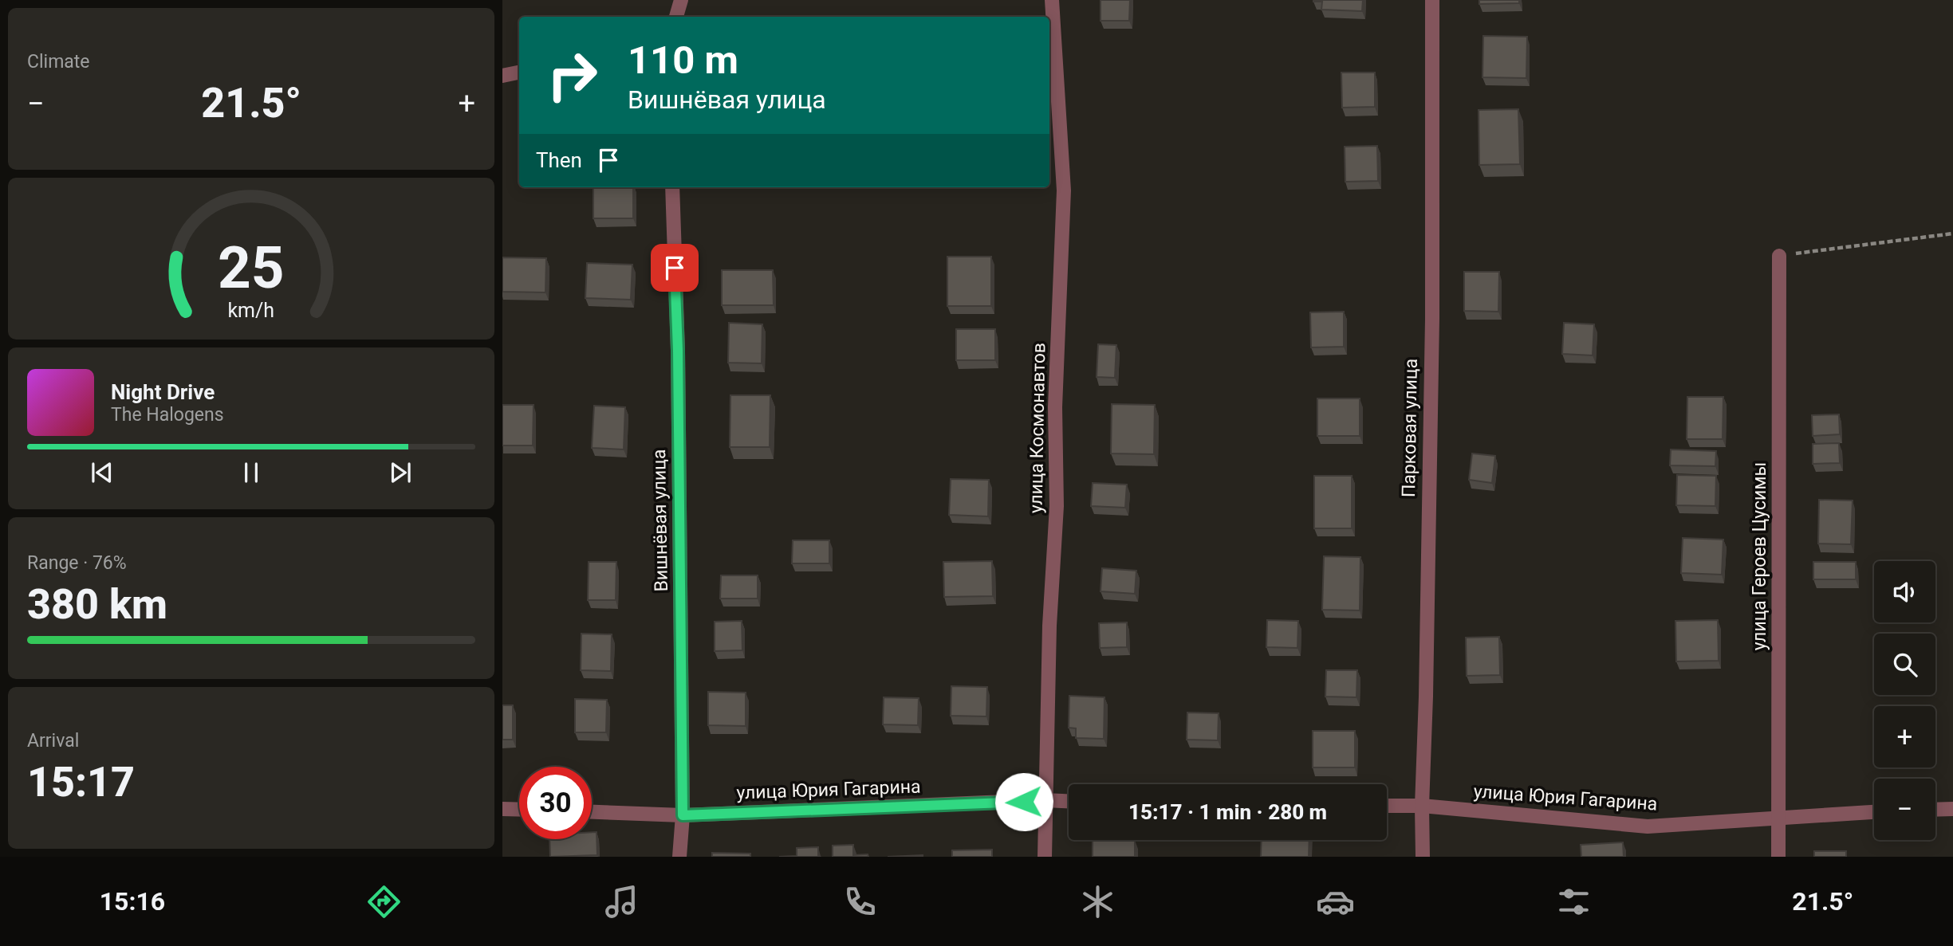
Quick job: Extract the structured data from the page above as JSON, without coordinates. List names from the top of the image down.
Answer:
{
  "streets": {
    "street": [
      "улица Космонавтов",
      "Парковая улица",
      "Вишнёвая улица",
      "улица Героев Цусимы",
      "улица Юрия Гагарина"
    ]
  },
  "crossings": [
    ["улица Космонавтов", "улица Юрия Гагарина"],
    ["Парковая улица", "улица Юрия Гагарина"],
    ["Вишнёвая улица", "улица Юрия Гагарина"],
    ["улица Героев Цусимы", "улица Юрия Гагарина"]
  ],
  "page": {
    "tile": [
      "Climate",
      ["Range · 76%", "380 km"],
      ["Arrival", "15:17"]
    ],
    "turn": ["110 m", "Вишнёвая улица"],
    "heat": ["−", "21.5°", "+"],
    "then": "Then",
    "song": ["Night Drive", "The Halogens"],
    "map_buttons": ["+", "−"],
    "limit": "30",
    "trip": "15:17 · 1 min · 280 m",
    "tabs": ["15:16", "21.5°"],
    "gauge": ["25", "km/h"]
  }
}
